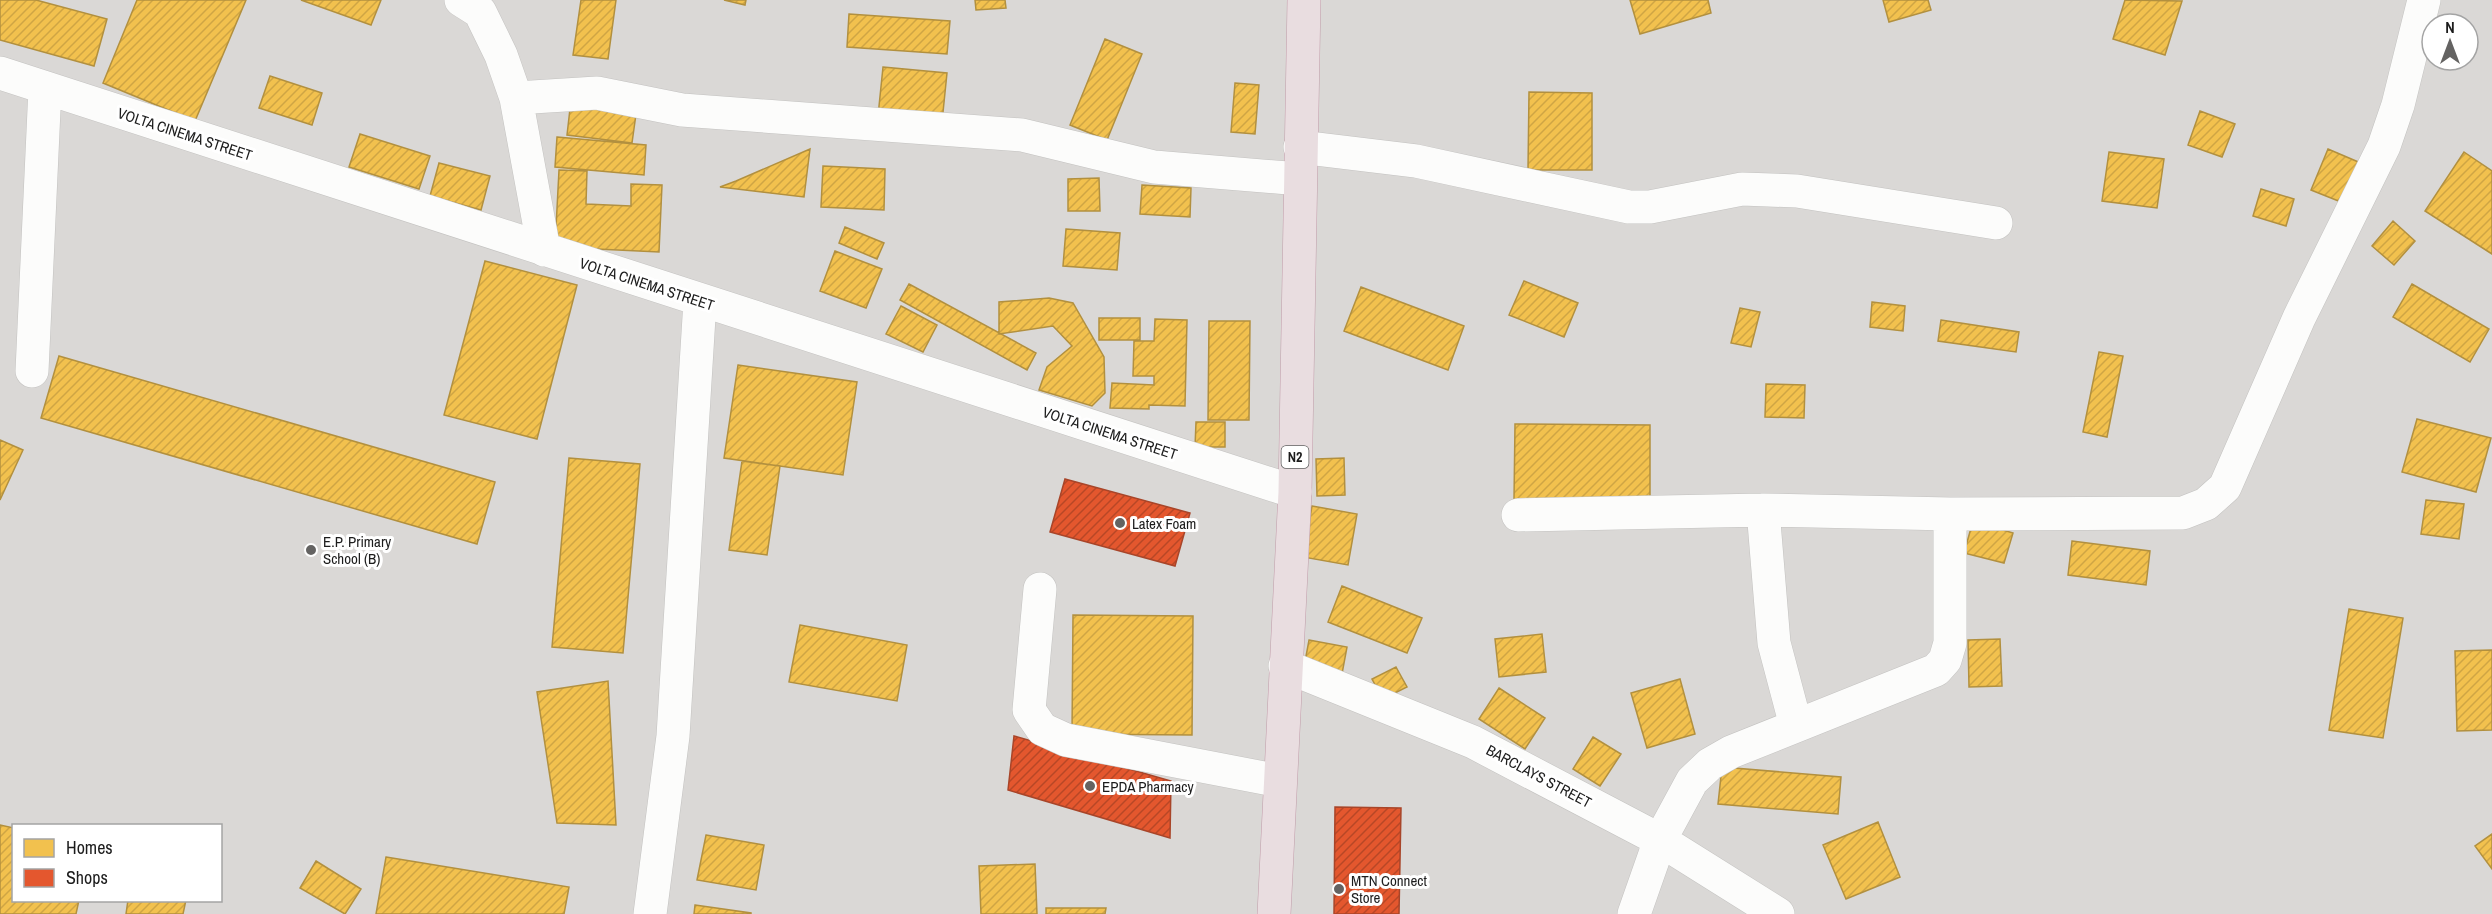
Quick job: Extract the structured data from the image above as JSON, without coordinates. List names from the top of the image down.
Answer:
{
  "streets": {
    "highway": ["N2"],
    "street": ["VOLTA CINEMA STREET", "BARCLAYS STREET"]
  },
  "crossings": [
    ["VOLTA CINEMA STREET", "N2"],
    ["N2", "BARCLAYS STREET"]
  ],
  "places": [
    "Latex Foam",
    "E.P. Primary School (B)",
    "EPDA Pharmacy",
    "MTN Connect Store"
  ],
  "legend": ["Homes", "Shops"],
  "north": "top"
}
